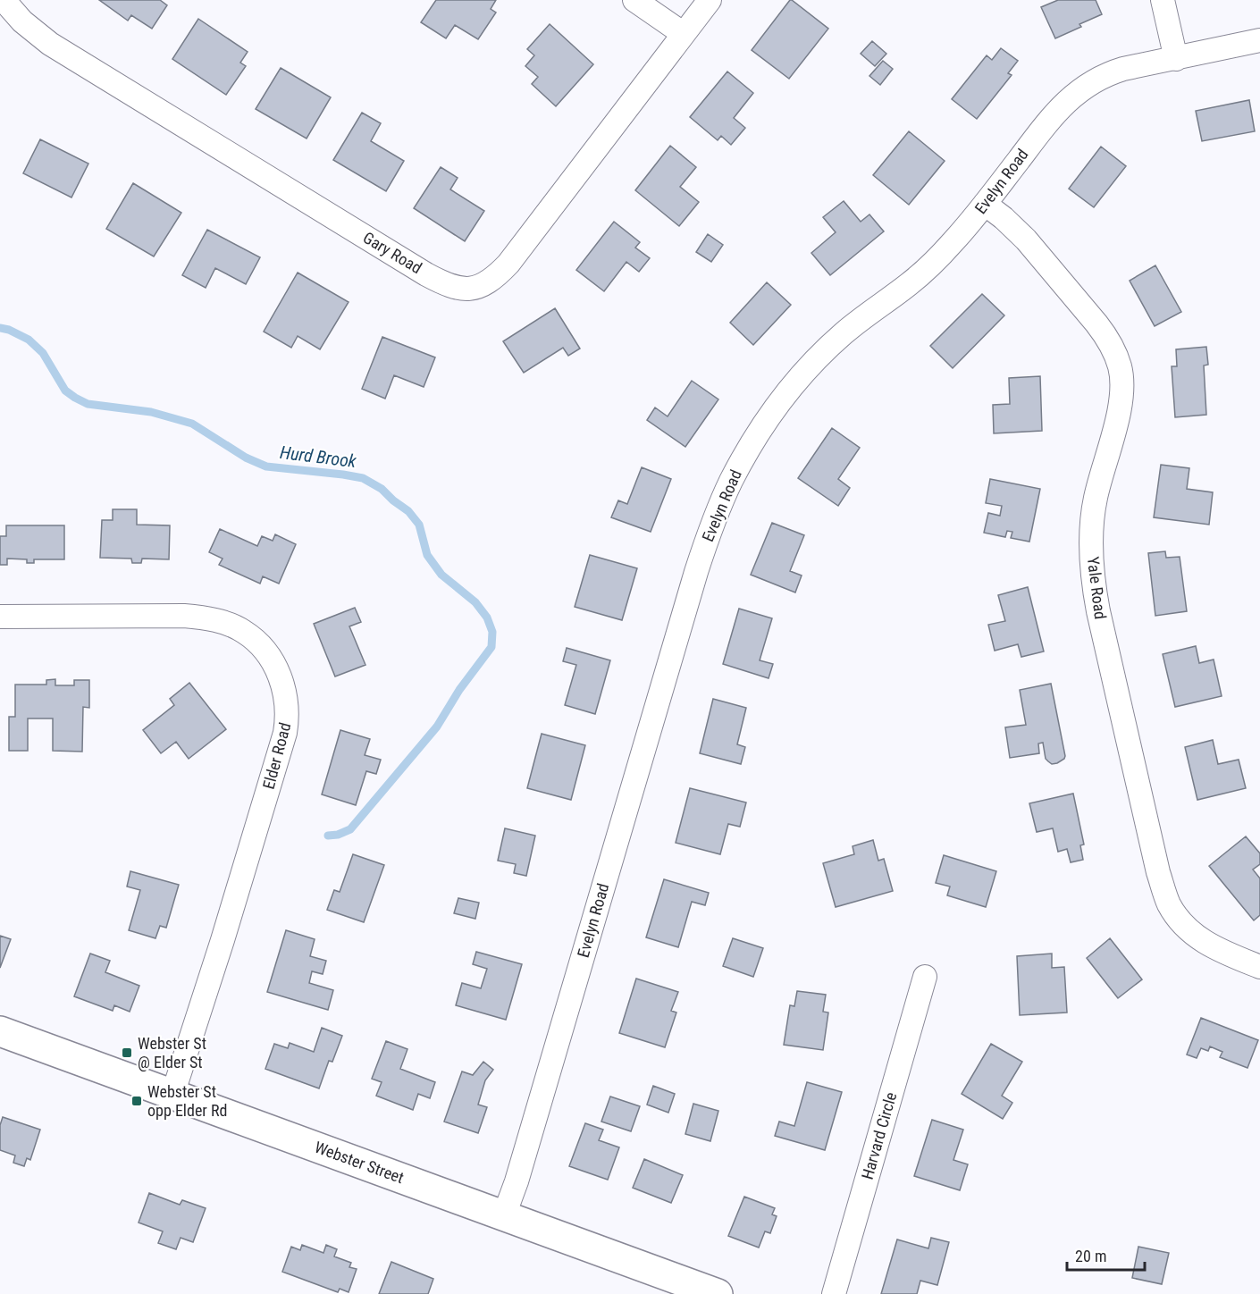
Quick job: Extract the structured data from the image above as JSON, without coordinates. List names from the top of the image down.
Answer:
{
  "streets": {
    "street": [
      "Evelyn Road",
      "Gary Road",
      "Yale Road",
      "Elder Road",
      "Harvard Circle",
      "Webster Street"
    ]
  },
  "crossings": [
    ["Evelyn Road", "Yale Road"],
    ["Evelyn Road", "Webster Street"],
    ["Elder Road", "Webster Street"]
  ],
  "water": ["Hurd Brook"],
  "places": {
    "transit": ["Webster St @ Elder St", "Webster St opp Elder Rd"]
  },
  "scale_bar": "20 m"
}
